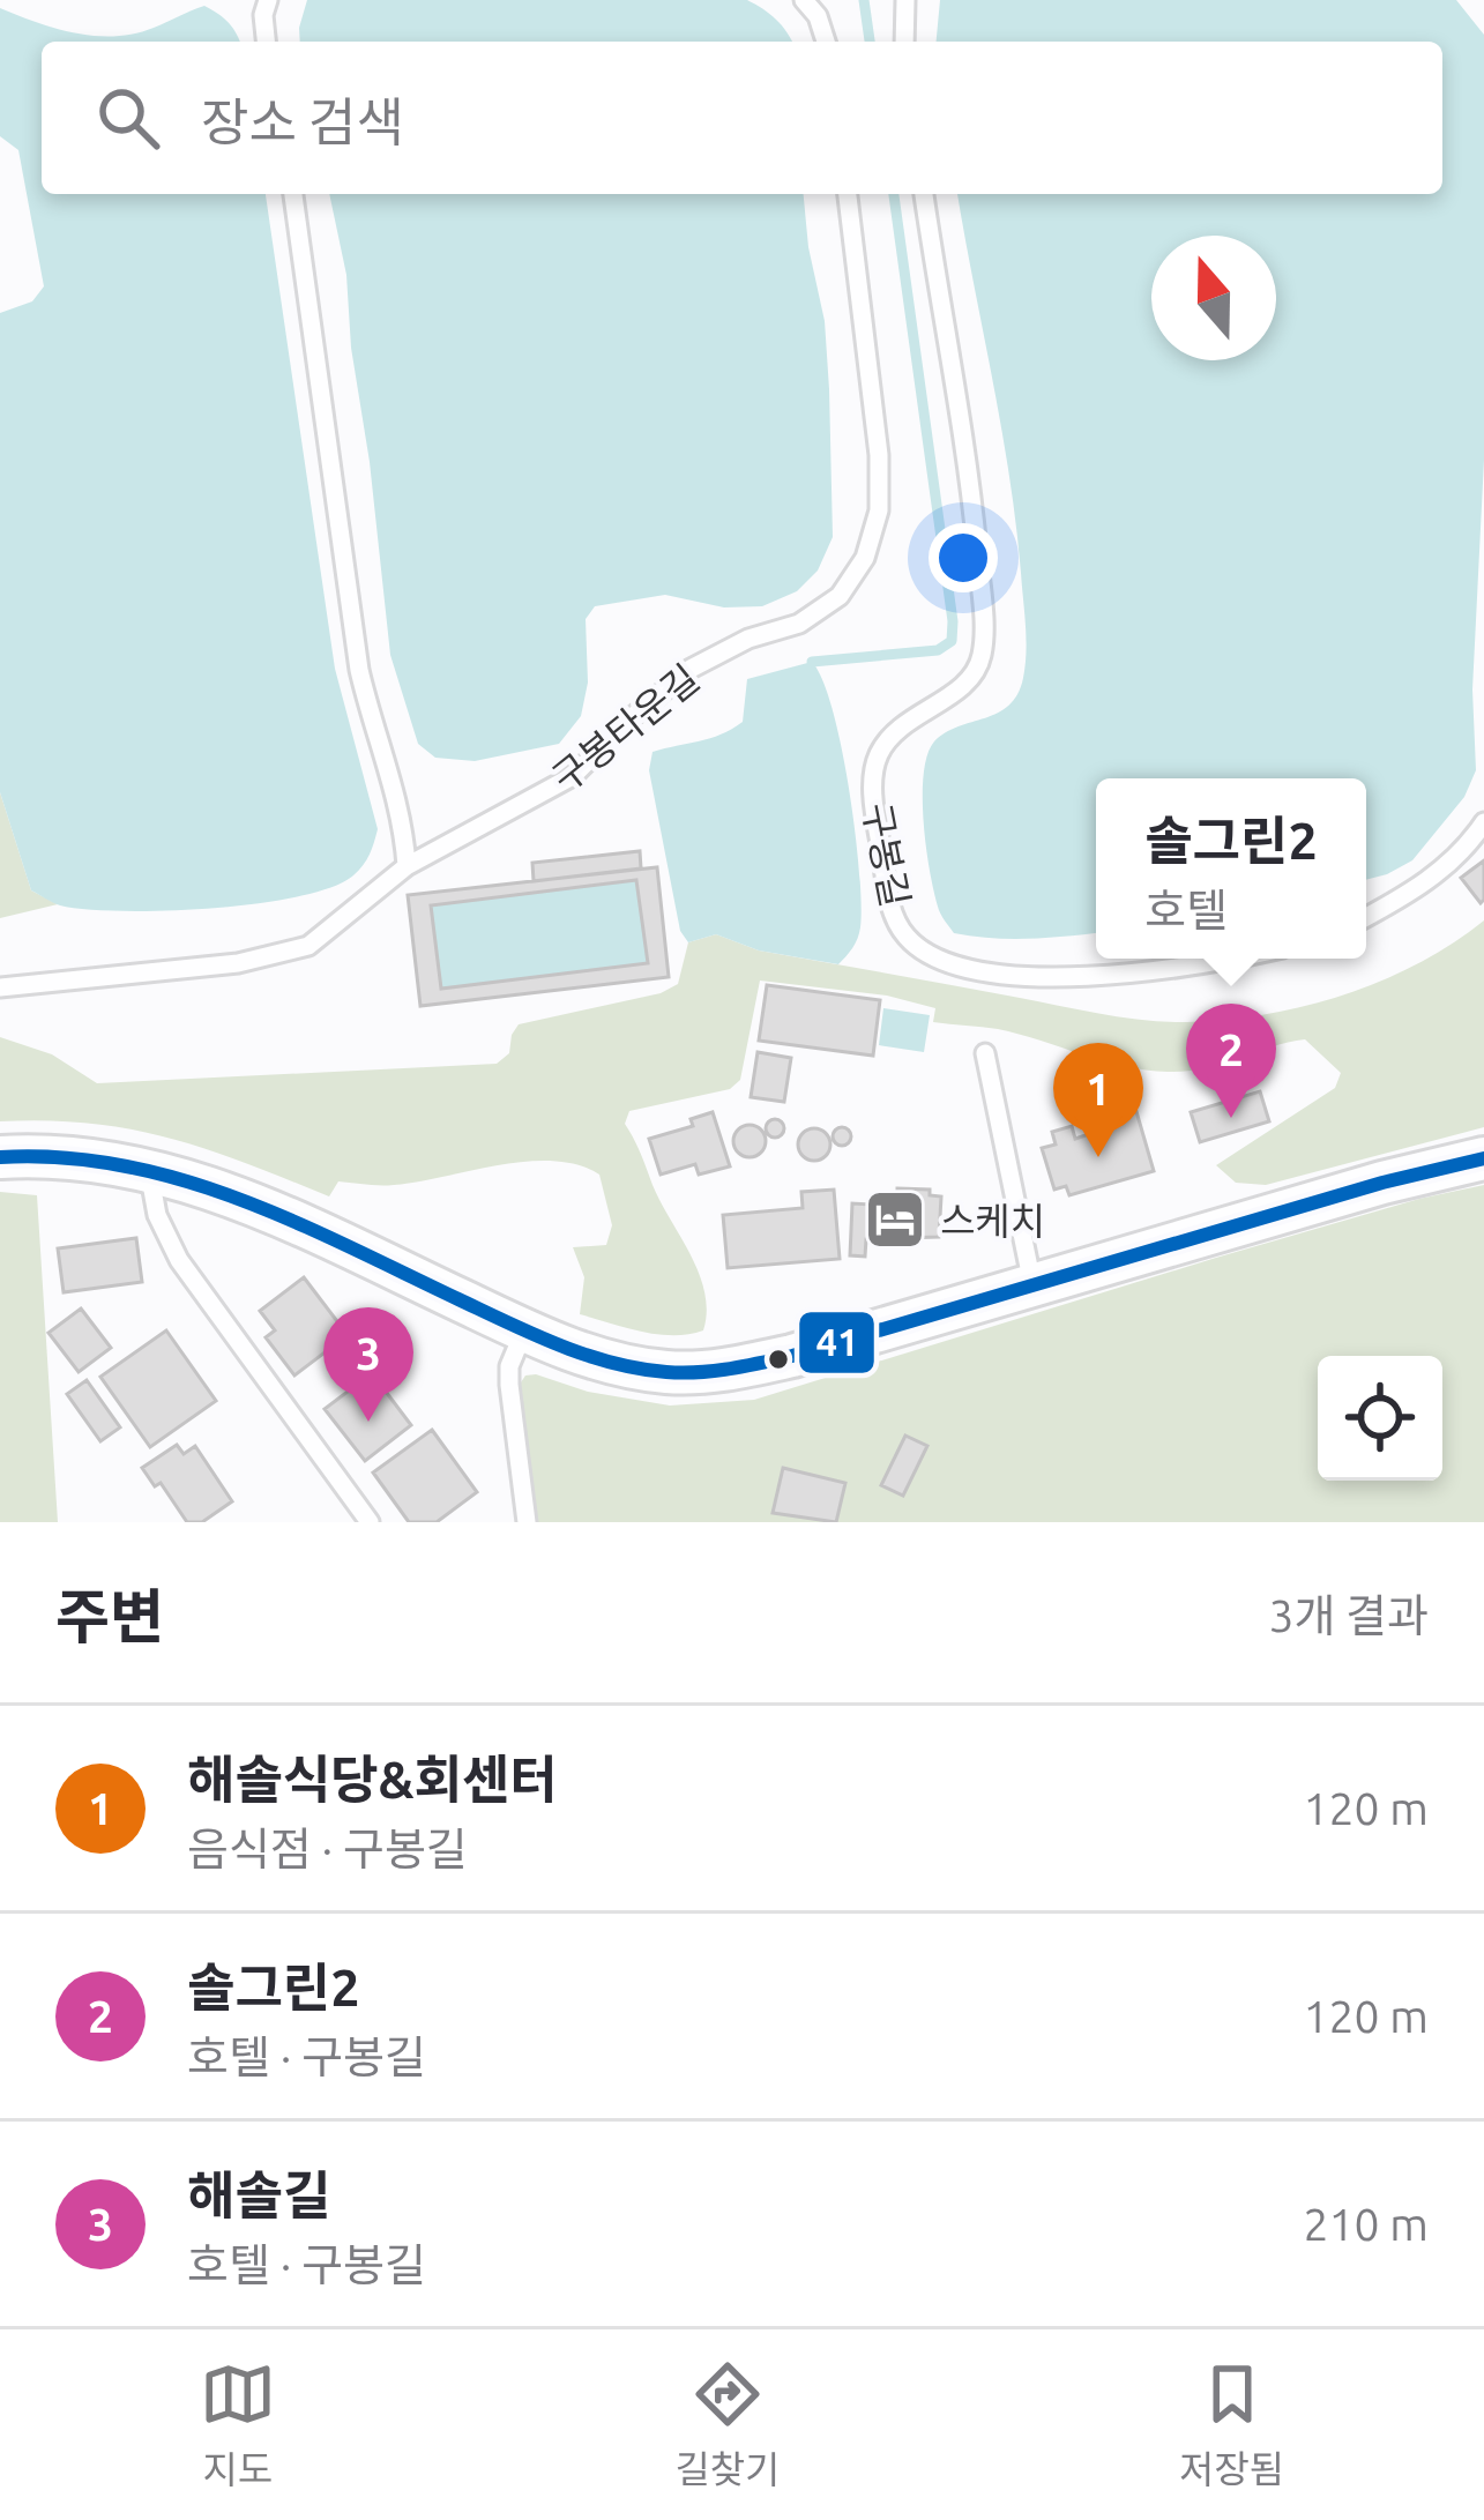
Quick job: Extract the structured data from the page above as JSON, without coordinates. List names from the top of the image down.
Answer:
{
  "streets": {
    "lane": ["구봉타운길", "구봉길"]
  },
  "places": {
    "hotel": ["스케치"]
  },
  "lines": ["transit line 41"],
  "north": "top",
  "page": {
    "search": "장소 검색",
    "popup": ["솔그린2", "호텔"],
    "pins": ["2", "1", "3"],
    "heading": ["주변", "3개 결과"],
    "list": [
      {
        "mark": "1",
        "name": "해솔식당&회센터",
        "note": "음식점 · 구봉길",
        "value": "120 m"
      },
      {
        "mark": "2",
        "name": "솔그린2",
        "note": "호텔 · 구봉길",
        "value": "120 m"
      },
      {
        "mark": "3",
        "name": "해솔길",
        "note": "호텔 · 구봉길",
        "value": "210 m"
      }
    ],
    "nav": ["지도", "길찾기", "저장됨"]
  }
}
